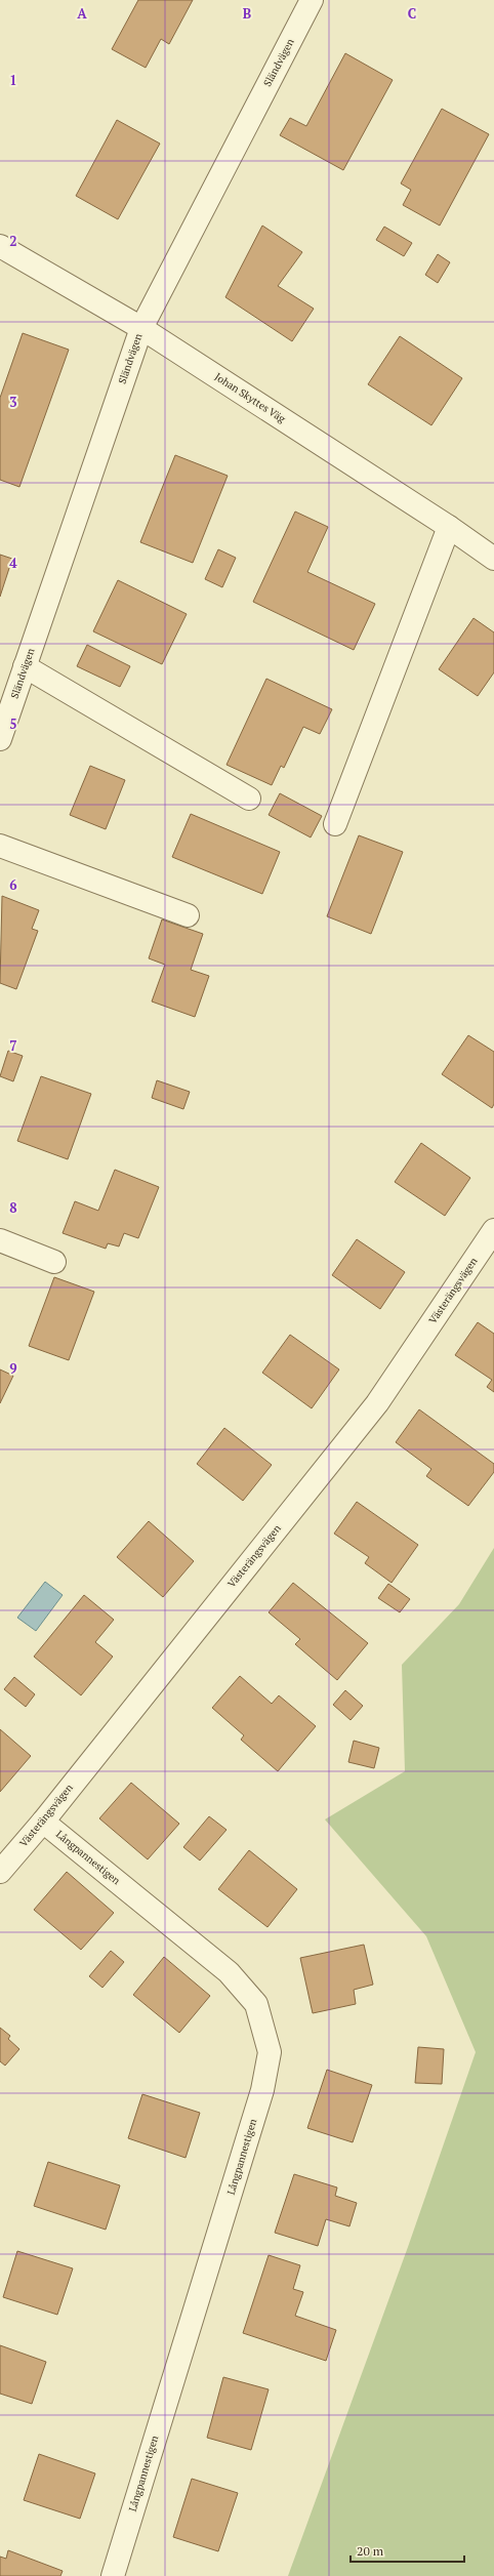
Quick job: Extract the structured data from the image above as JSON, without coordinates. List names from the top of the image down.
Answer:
{
  "streets": {
    "street": [
      "Sländvägen",
      "Johan Skyttes Väg",
      "Västerängsvägen",
      "Långpannestigen"
    ]
  },
  "crossings": [
    ["Sländvägen", "Johan Skyttes Väg"],
    ["Västerängsvägen", "Långpannestigen"]
  ],
  "scale_bar": "20 m",
  "grid": {
    "columns": ["A", "B", "C"],
    "rows": [
      "1",
      "2",
      "3",
      "4",
      "5",
      "6",
      "7",
      "8",
      "9"
    ]
  }
}
